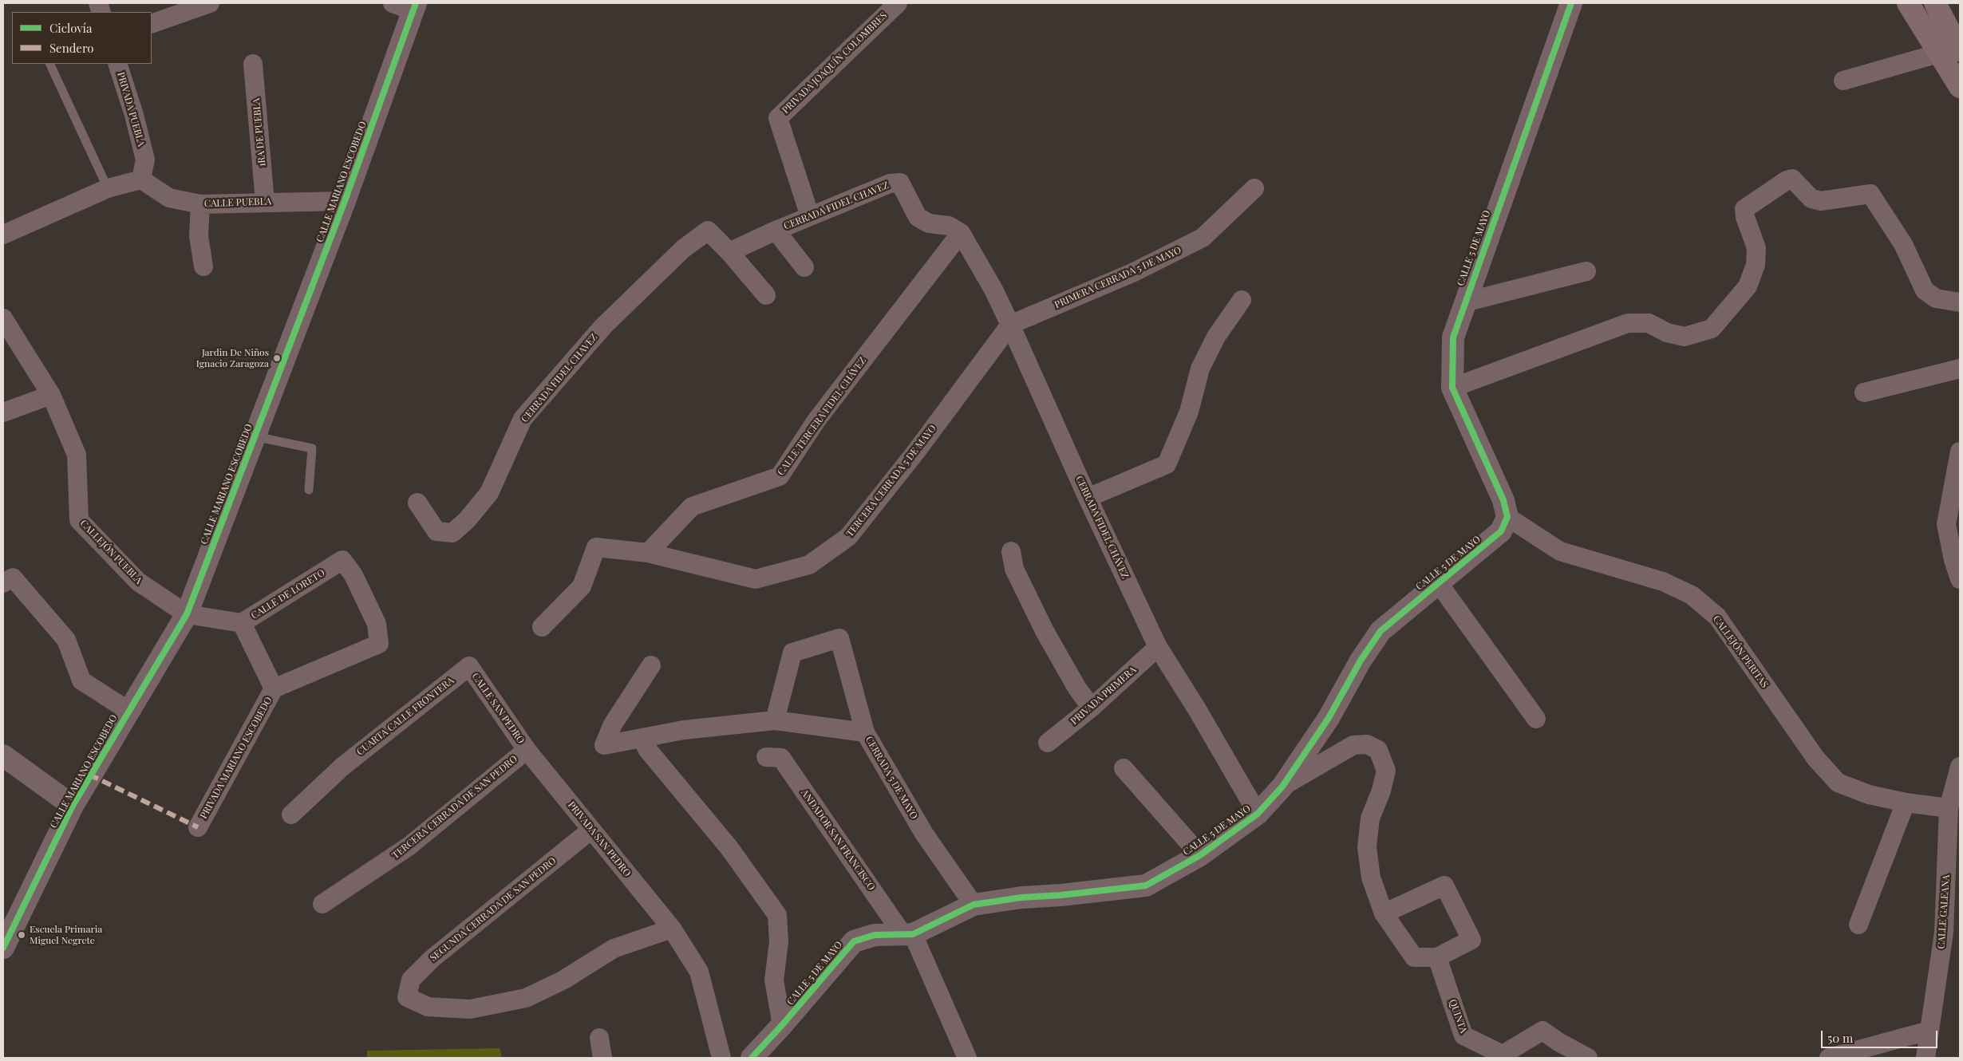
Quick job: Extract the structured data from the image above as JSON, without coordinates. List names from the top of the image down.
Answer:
{
  "streets": {
    "street": [
      "PRIVADA JOAQUÍN COLOMBRES",
      "PRIVADA PUEBLA",
      "1RA DE PUEBLA",
      "CALLE MARIANO ESCOBEDO",
      "CALLE PUEBLA",
      "CERRADA FIDEL CHAVEZ",
      "CALLE 5 DE MAYO",
      "PRIMERA CERRADA 5 DE MAYO",
      "CALLE TERCERA FIDEL CHÁVEZ",
      "TERCERA CERRADA 5 DE MAYO",
      "CERRADA FIDEL CHÁVEZ",
      "CALLEJÓN PUEBLA",
      "CALLE DE LORETO",
      "CALLEJÓN PERITAS",
      "PRIVADA PRIMERA",
      "CALLE SAN PEDRO",
      "CUARTA CALLE FRONTERA",
      "PRIVADA MARIANO ESCOBEDO",
      "CERRADA 5 DE MAYO",
      "TERCERA CERRADA DE SAN PEDRO",
      "PRIVADA SAN PEDRO",
      "ANDADOR SAN FRANCISCO",
      "SEGUNDA CERRADA DE SAN PEDRO",
      "CALLE GALEANA",
      "QUINTA"
    ]
  },
  "crossings": [
    ["PRIVADA JOAQUÍN COLOMBRES", "CERRADA FIDEL CHAVEZ"],
    ["PRIVADA PUEBLA", "CALLE PUEBLA"],
    ["1RA DE PUEBLA", "CALLE PUEBLA"],
    ["CALLE MARIANO ESCOBEDO", "CALLE PUEBLA"],
    ["CALLE MARIANO ESCOBEDO", "CALLEJÓN PUEBLA"],
    ["CALLE MARIANO ESCOBEDO", "CALLE DE LORETO"],
    ["CERRADA FIDEL CHAVEZ", "CALLE TERCERA FIDEL CHÁVEZ"],
    ["CERRADA FIDEL CHAVEZ", "CERRADA FIDEL CHÁVEZ"],
    ["CALLE 5 DE MAYO", "CERRADA FIDEL CHÁVEZ"],
    ["CALLE 5 DE MAYO", "CALLEJÓN PERITAS"],
    ["CALLE 5 DE MAYO", "CERRADA 5 DE MAYO"],
    ["CALLE 5 DE MAYO", "ANDADOR SAN FRANCISCO"],
    ["PRIMERA CERRADA 5 DE MAYO", "TERCERA CERRADA 5 DE MAYO"],
    ["PRIMERA CERRADA 5 DE MAYO", "CERRADA FIDEL CHÁVEZ"],
    ["CALLE TERCERA FIDEL CHÁVEZ", "TERCERA CERRADA 5 DE MAYO"],
    ["CALLE TERCERA FIDEL CHÁVEZ", "CERRADA FIDEL CHÁVEZ"],
    ["TERCERA CERRADA 5 DE MAYO", "CERRADA FIDEL CHÁVEZ"],
    ["CERRADA FIDEL CHÁVEZ", "PRIVADA PRIMERA"],
    ["CALLEJÓN PUEBLA", "CALLE DE LORETO"],
    ["CALLE DE LORETO", "PRIVADA MARIANO ESCOBEDO"],
    ["CALLEJÓN PERITAS", "CALLE GALEANA"],
    ["CALLE SAN PEDRO", "CUARTA CALLE FRONTERA"],
    ["CALLE SAN PEDRO", "TERCERA CERRADA DE SAN PEDRO"],
    ["CALLE SAN PEDRO", "PRIVADA SAN PEDRO"],
    ["TERCERA CERRADA DE SAN PEDRO", "PRIVADA SAN PEDRO"],
    ["PRIVADA SAN PEDRO", "SEGUNDA CERRADA DE SAN PEDRO"]
  ],
  "places": ["Jardin De Niños Ignacio Zaragoza", "Escuela Primaria Miguel Negrete"],
  "legend": ["Ciclovía", "Sendero"],
  "scale_bar": "50 m"
}
